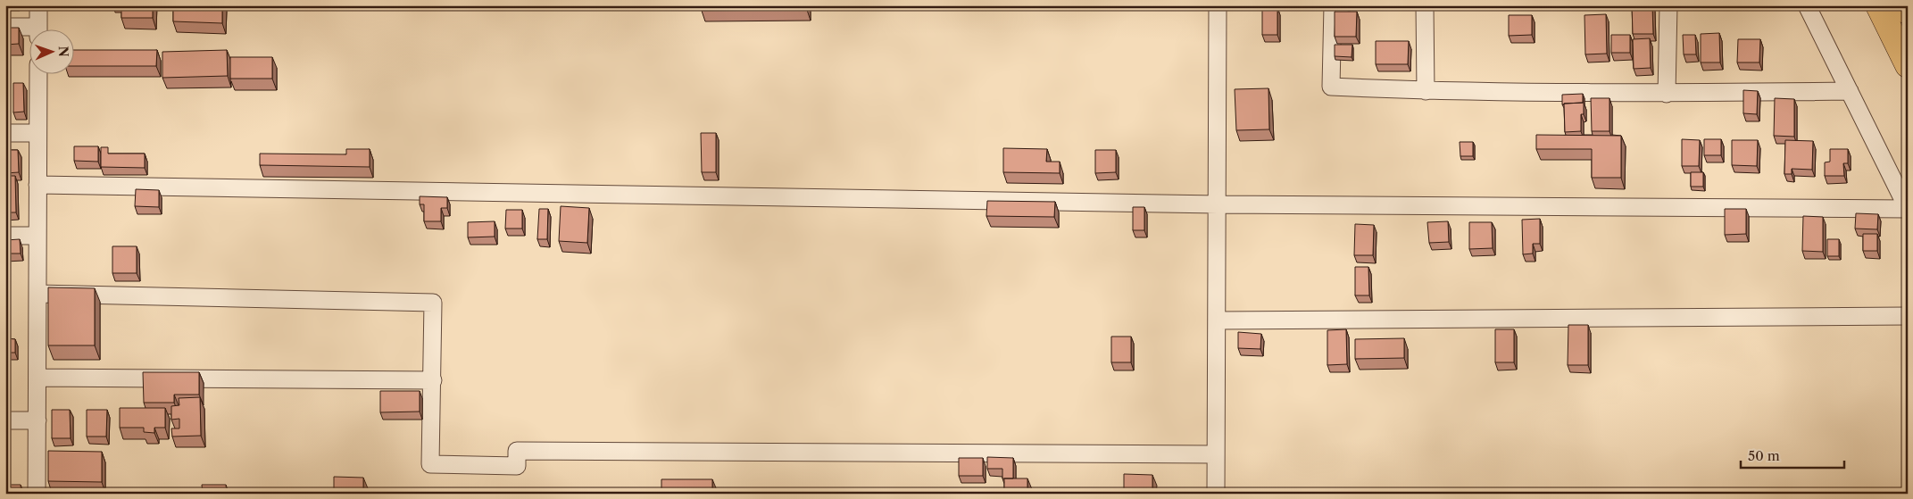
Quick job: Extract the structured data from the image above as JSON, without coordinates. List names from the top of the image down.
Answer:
{
  "scale_bar": "50 m",
  "north": "right"
}
